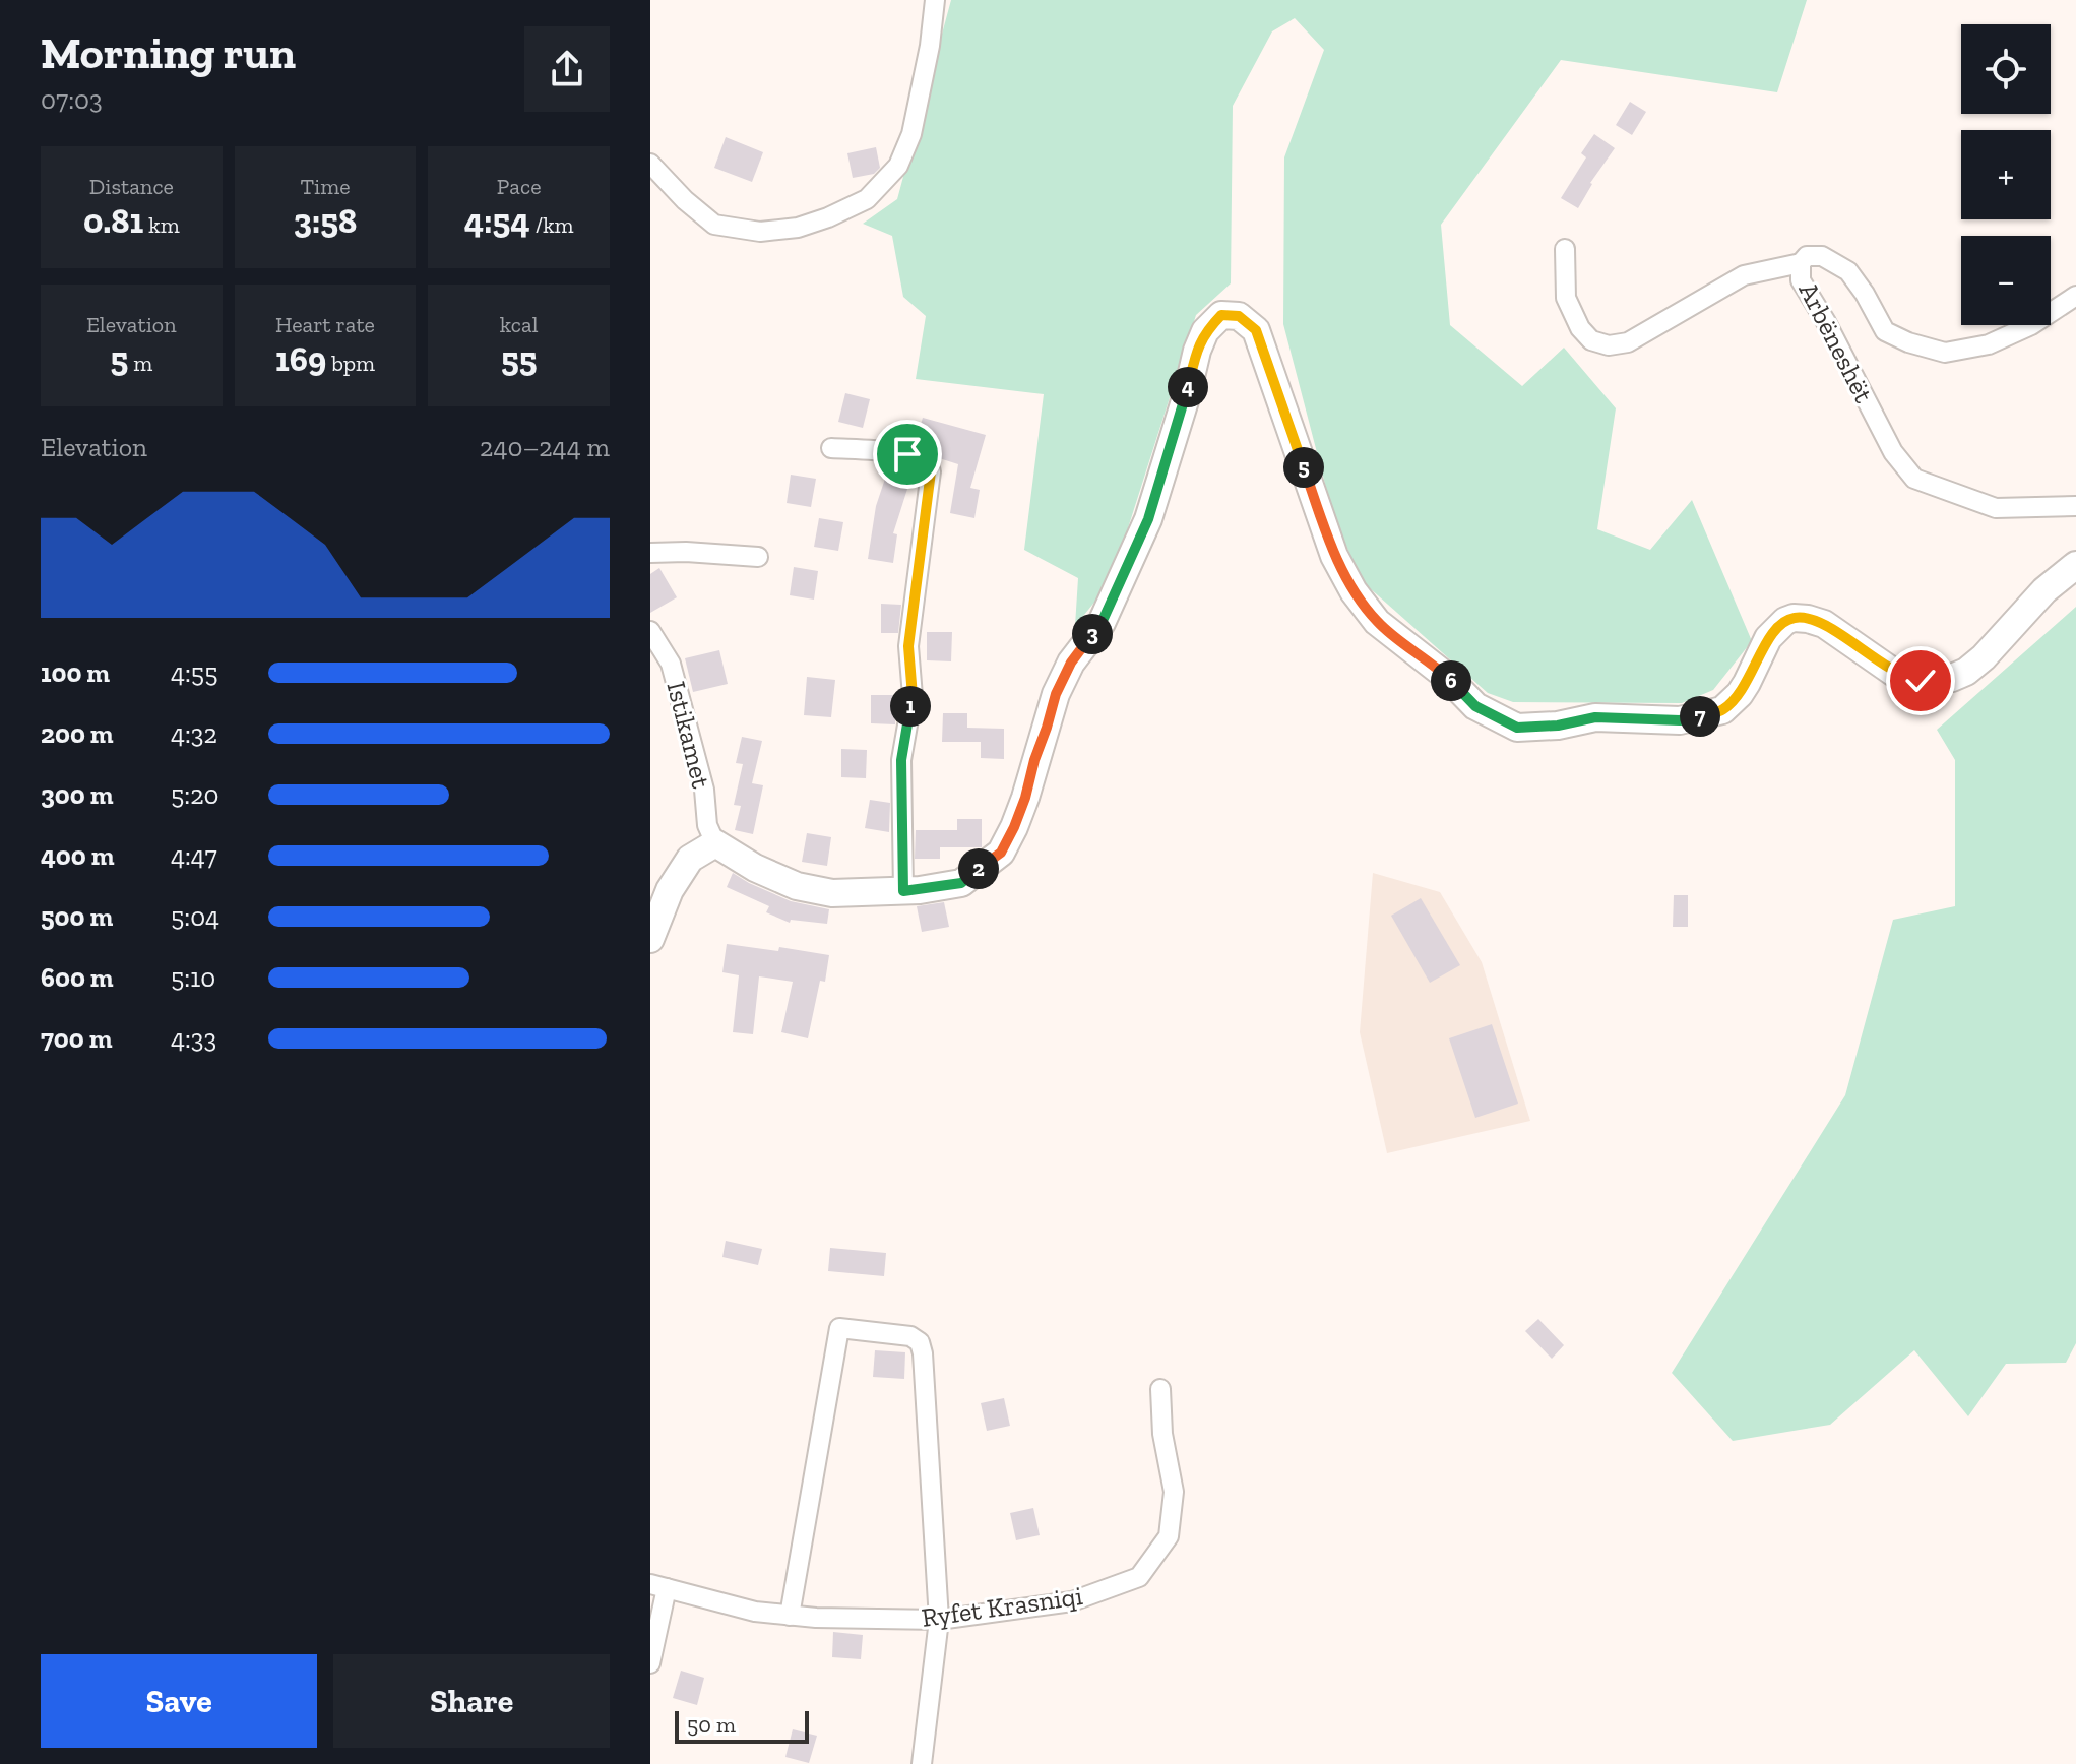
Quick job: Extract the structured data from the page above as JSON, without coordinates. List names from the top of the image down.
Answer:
{
  "streets": {
    "street": ["Arbëneshët", "Istikamet", "Ryfet Krasniqi"]
  },
  "scale_bar": "50 m",
  "page": {
    "heading": ["Morning run", "07:03"],
    "map_buttons": ["+", "−"],
    "stats": [
      ["Distance", "0.81 km"],
      ["Time", "3:58"],
      ["Pace", "4:54 /km"],
      ["Elevation", "5 m"],
      ["Heart rate", "169 bpm"],
      ["kcal", "55"]
    ],
    "pins": [
      "4",
      "5",
      "3",
      "6",
      "1",
      "7",
      "2"
    ],
    "chart": ["Elevation", "240–244 m"],
    "list": [
      {
        "name": "100 m",
        "note": "4:55"
      },
      {
        "name": "200 m",
        "note": "4:32"
      },
      {
        "name": "300 m",
        "note": "5:20"
      },
      {
        "name": "400 m",
        "note": "4:47"
      },
      {
        "name": "500 m",
        "note": "5:04"
      },
      {
        "name": "600 m",
        "note": "5:10"
      },
      {
        "name": "700 m",
        "note": "4:33"
      }
    ],
    "buttons": ["Save", "Share"],
    "scale": "50 m"
  }
}
